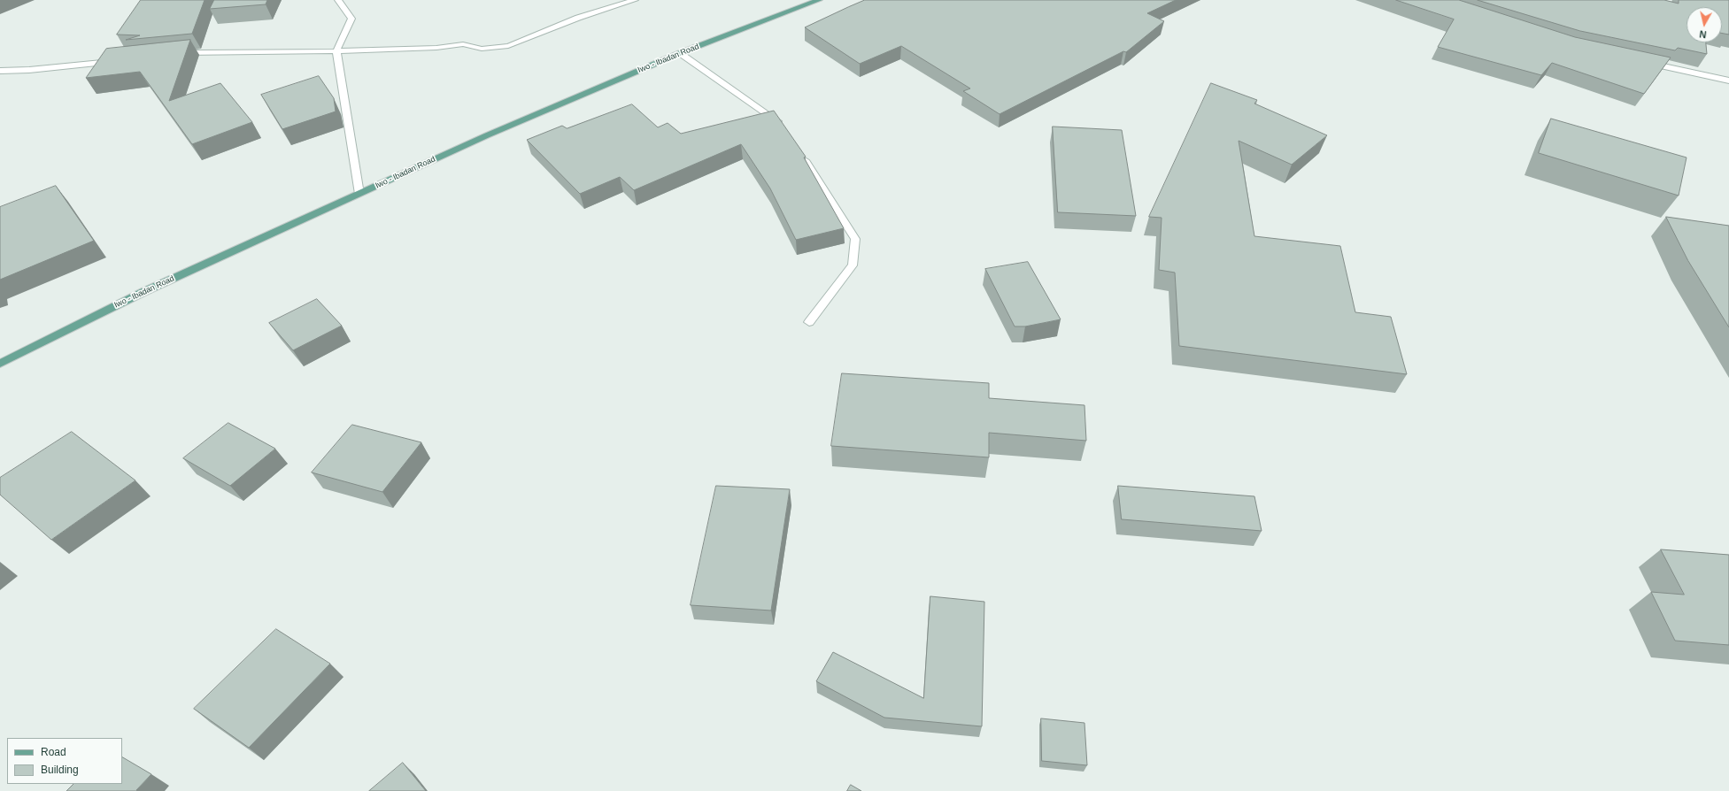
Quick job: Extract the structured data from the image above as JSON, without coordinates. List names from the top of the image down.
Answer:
{
  "streets": {
    "main road": ["Iwo - Ibadan Road"]
  },
  "legend": ["Road", "Building"],
  "north": "bottom"
}
